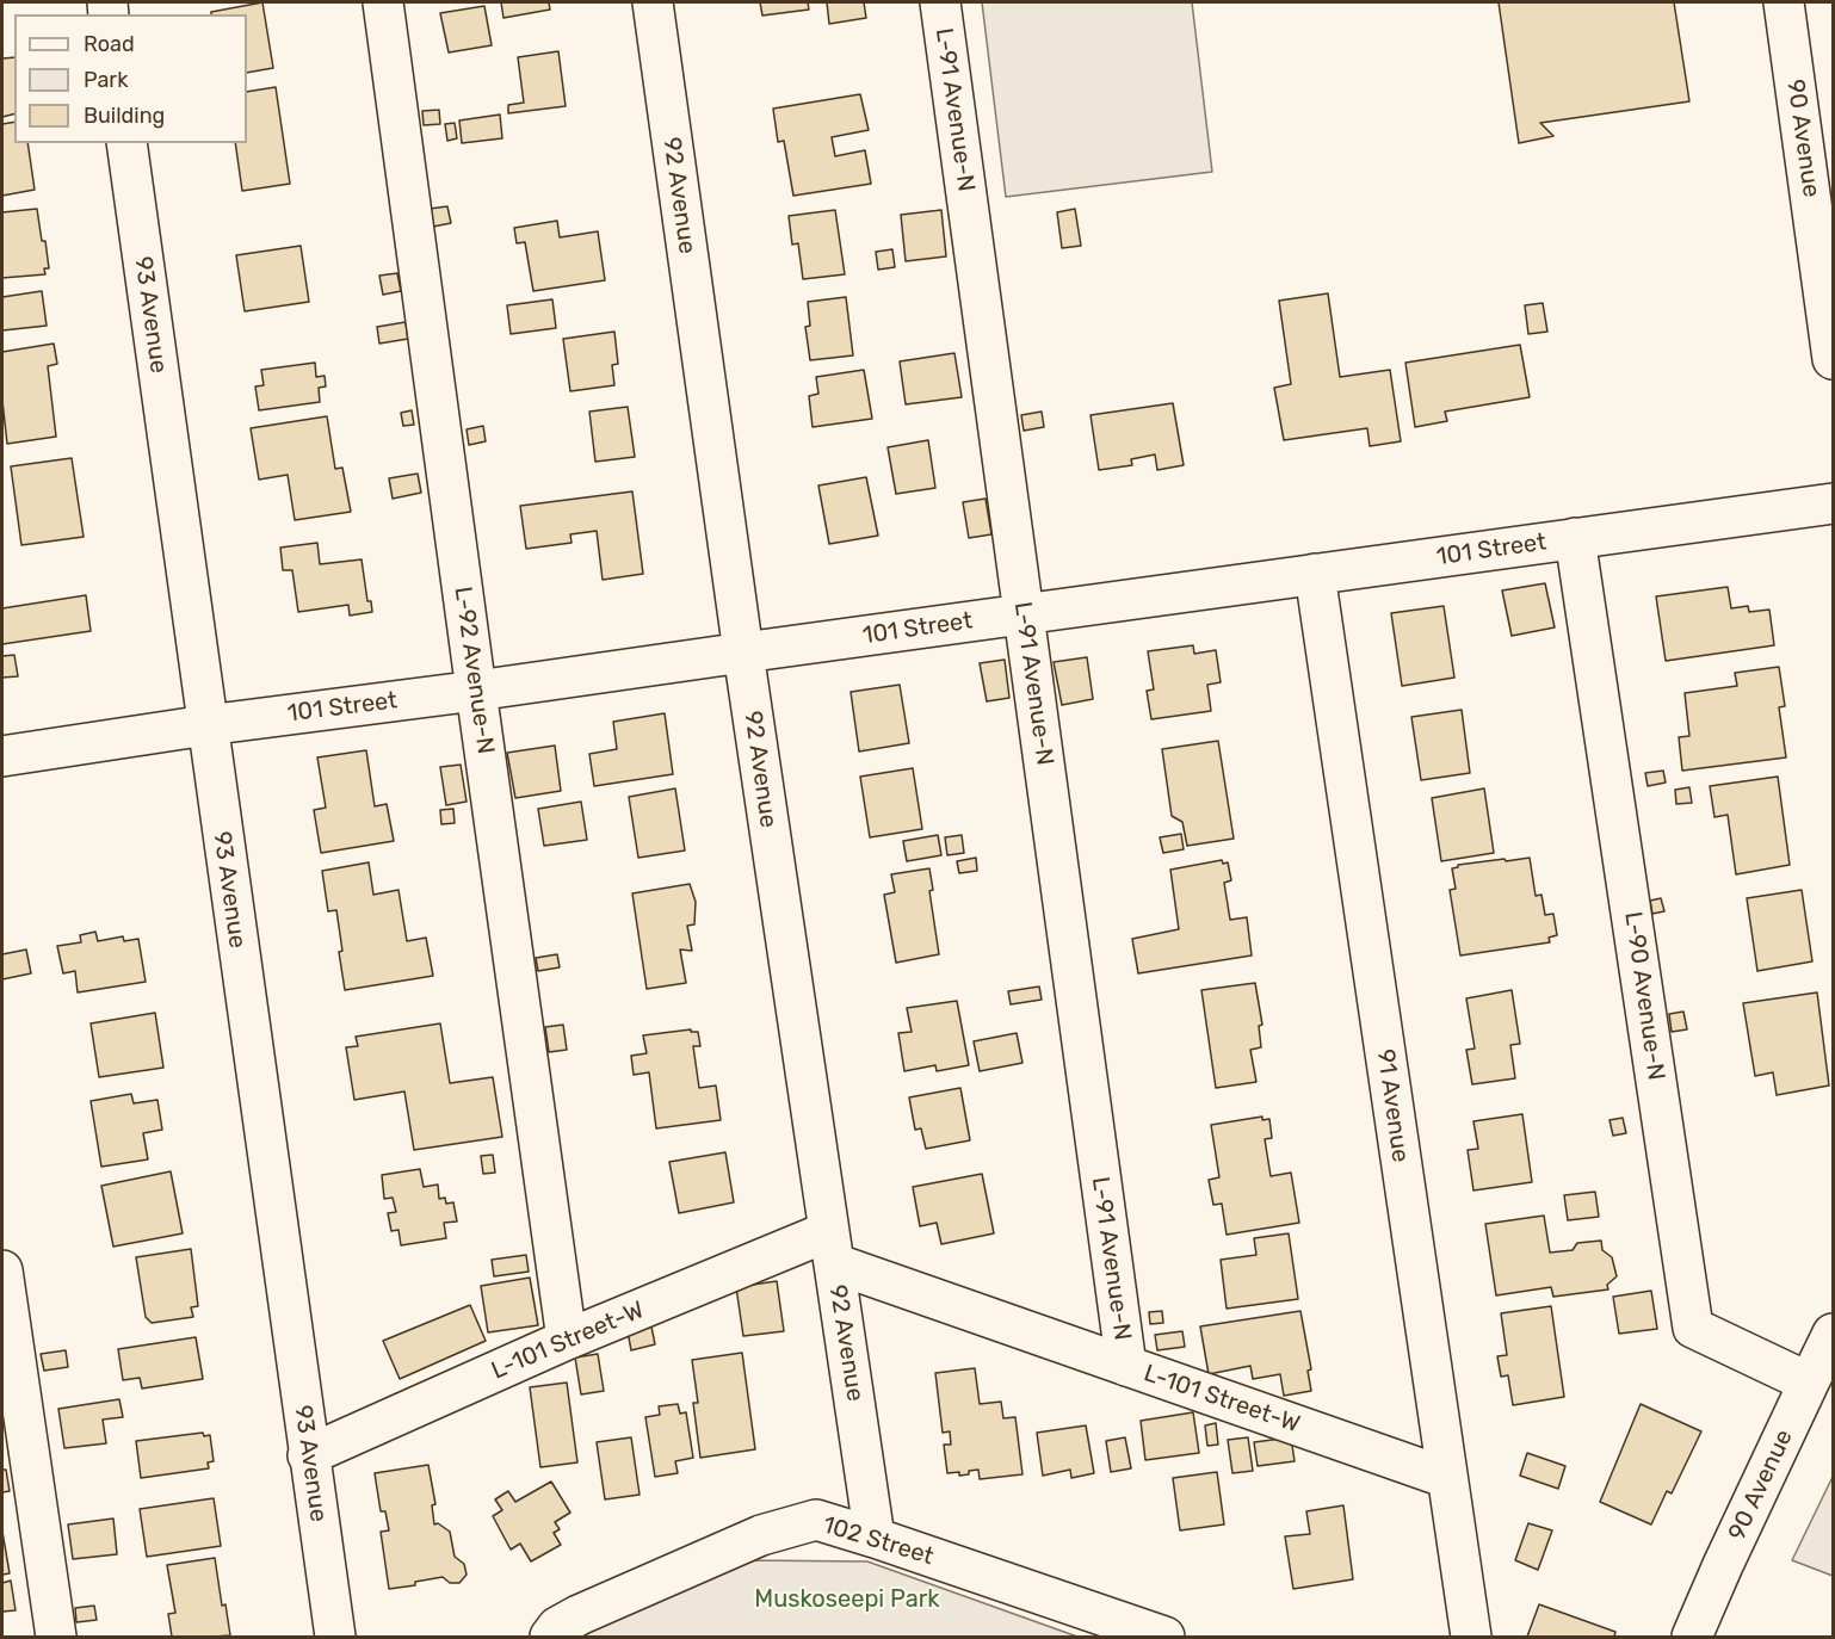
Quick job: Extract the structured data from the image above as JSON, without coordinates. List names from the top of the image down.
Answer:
{
  "streets": {
    "street": [
      "L-91 Avenue-N",
      "90 Avenue",
      "92 Avenue",
      "93 Avenue",
      "101 Street",
      "L-92 Avenue-N",
      "L-90 Avenue-N",
      "91 Avenue",
      "L-101 Street-W",
      "102 Street"
    ]
  },
  "crossings": [
    ["L-91 Avenue-N", "101 Street"],
    ["L-91 Avenue-N", "L-101 Street-W"],
    ["90 Avenue", "L-90 Avenue-N"],
    ["92 Avenue", "101 Street"],
    ["92 Avenue", "L-101 Street-W"],
    ["92 Avenue", "102 Street"],
    ["93 Avenue", "101 Street"],
    ["93 Avenue", "L-101 Street-W"],
    ["101 Street", "L-92 Avenue-N"],
    ["101 Street", "L-90 Avenue-N"],
    ["101 Street", "91 Avenue"],
    ["L-92 Avenue-N", "L-101 Street-W"],
    ["91 Avenue", "L-101 Street-W"]
  ],
  "parks": ["Muskoseepi Park"],
  "legend": ["Road", "Park", "Building"]
}
